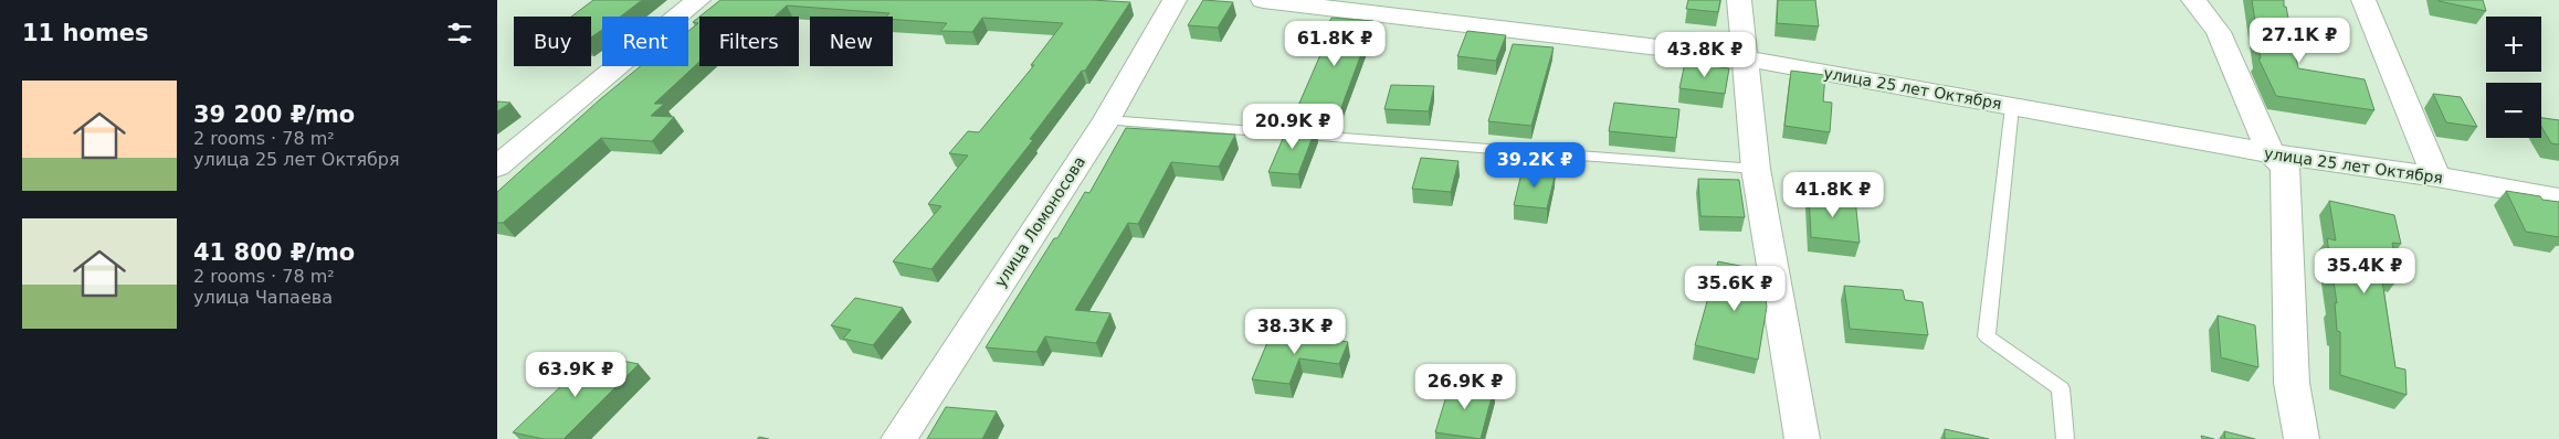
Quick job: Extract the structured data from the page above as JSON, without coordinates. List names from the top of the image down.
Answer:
{
  "streets": {
    "street": ["улица 25 лет Октября", "улица Ломоносова"]
  },
  "page": {
    "heading": "11 homes",
    "map_buttons": ["+", "−"],
    "chip": [
      "Buy",
      "Rent",
      "Filters",
      "New"
    ],
    "price": [
      "27.1K ₽",
      "61.8K ₽",
      "43.8K ₽",
      "20.9K ₽",
      "39.2K ₽",
      "41.8K ₽",
      "35.4K ₽",
      "35.6K ₽",
      "38.3K ₽",
      "63.9K ₽",
      "26.9K ₽"
    ],
    "list": [
      {
        "name": "39 200 ₽/mo",
        "note": "2 rooms · 78 m² · улица 25 лет Октября"
      },
      {
        "name": "41 800 ₽/mo",
        "note": "2 rooms · 78 m² · улица Чапаева"
      }
    ]
  }
}
